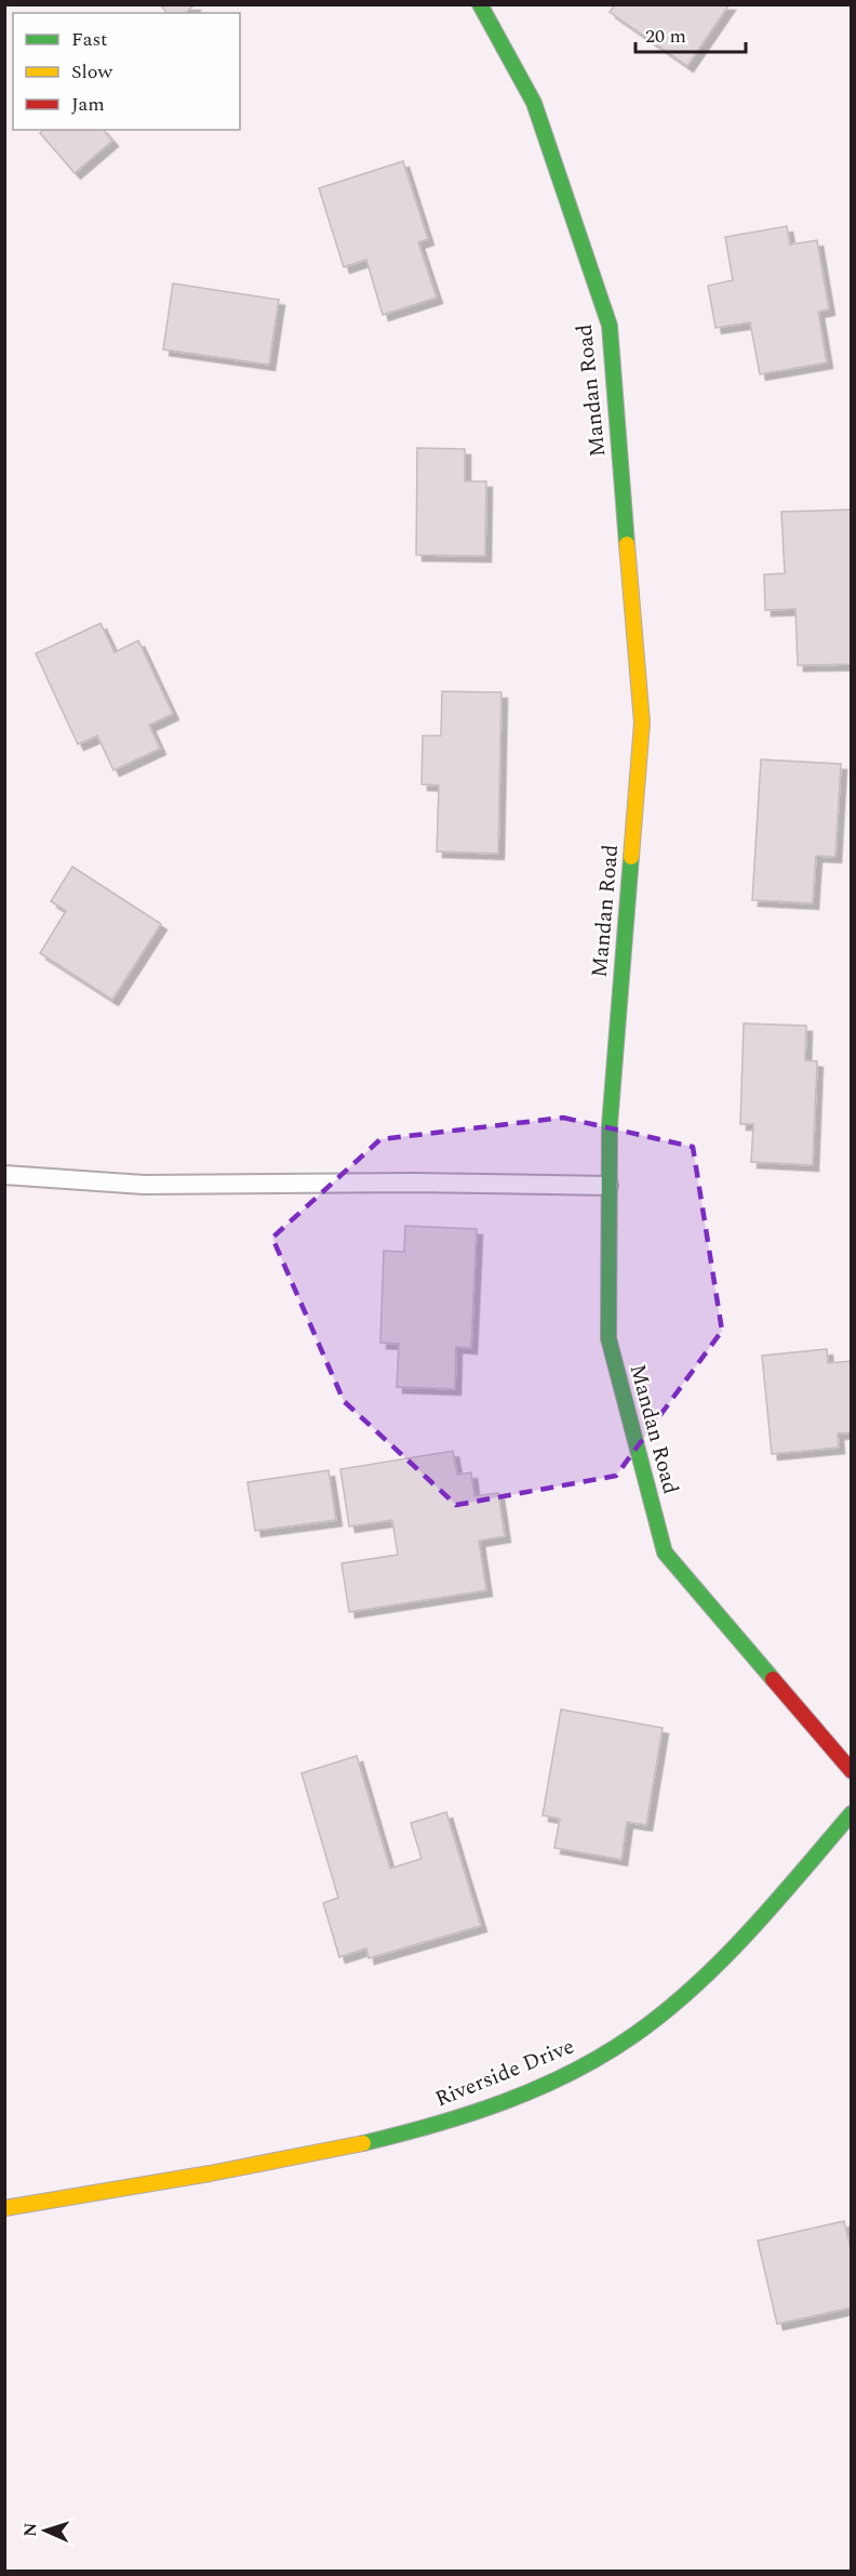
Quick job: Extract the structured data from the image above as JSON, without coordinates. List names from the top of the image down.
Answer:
{
  "streets": {
    "street": ["Mandan Road", "Riverside Drive"]
  },
  "legend": ["Fast", "Slow", "Jam"],
  "scale_bar": "20 m",
  "north": "left"
}
